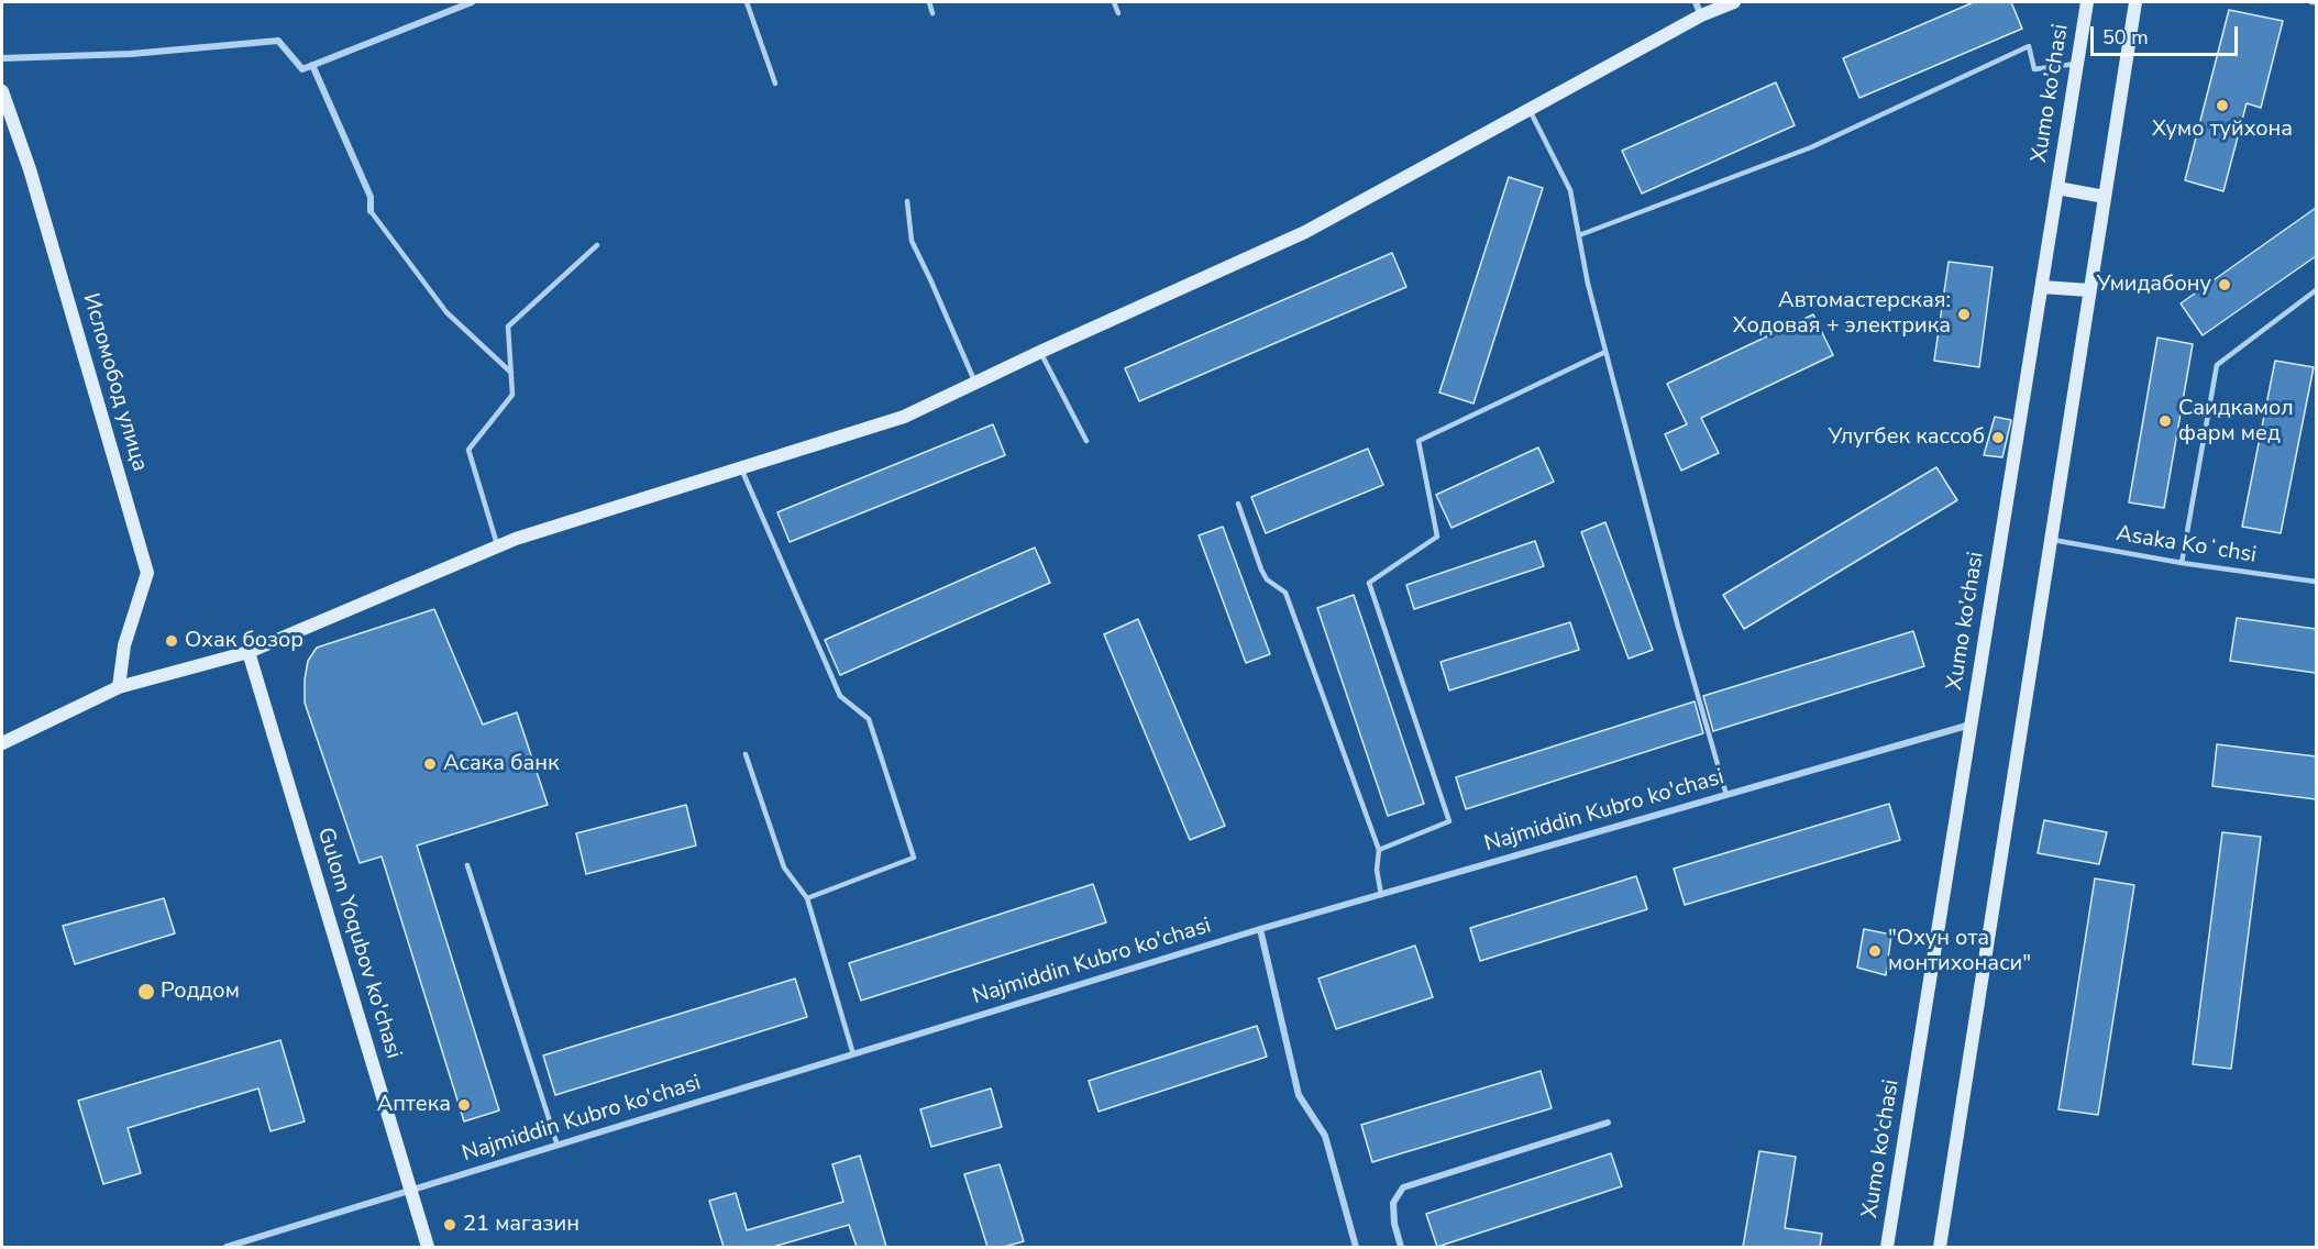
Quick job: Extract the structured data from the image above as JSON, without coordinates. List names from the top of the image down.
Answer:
{
  "streets": {
    "street": [
      "Xumo ko’chasi",
      "Исломобод улица",
      "Najmiddin Kubro ko'chasi",
      "Gulom Yoqubov ko'chasi"
    ],
    "lane": ["Asaka Koʻchsi"]
  },
  "crossings": [
    ["Xumo ko’chasi", "Najmiddin Kubro ko'chasi"],
    ["Najmiddin Kubro ko'chasi", "Gulom Yoqubov ko'chasi"]
  ],
  "places": [
    "Хумо туйхона",
    "Умидабону",
    "Автомастерская: Ходовая + электрика",
    "Саидкамол фарм мед",
    "Улугбек кассоб",
    "Охак бозор",
    "Асака банк",
    "\"Охун ота монтихонаси\"",
    "Роддом",
    "Аптека",
    "21 магазин"
  ],
  "scale_bar": "50 m"
}
